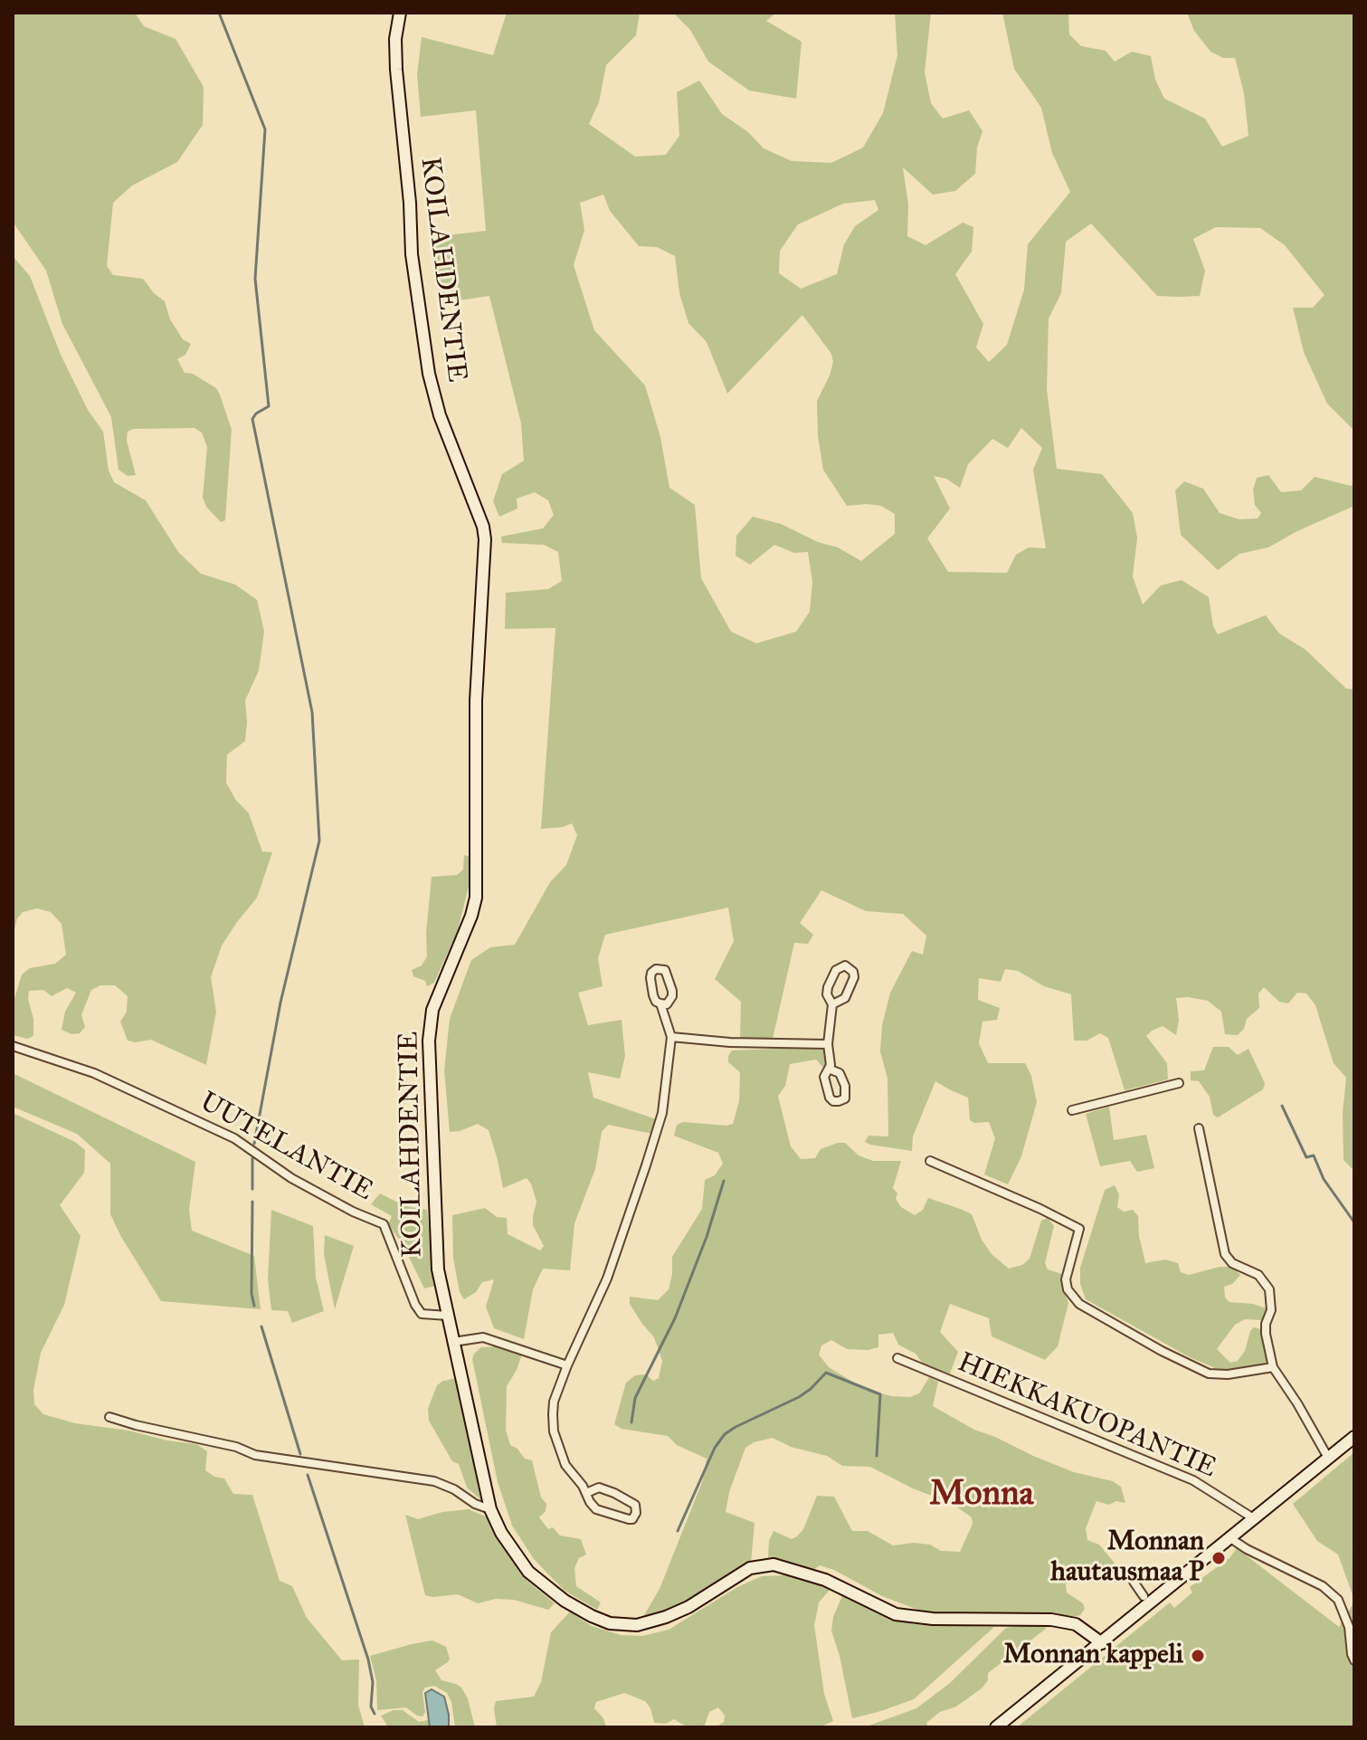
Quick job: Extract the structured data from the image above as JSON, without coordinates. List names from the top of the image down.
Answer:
{
  "streets": {
    "street": ["KOILAHDENTIE", "UUTELANTIE", "HIEKKAKUOPANTIE"]
  },
  "crossings": [
    ["KOILAHDENTIE", "UUTELANTIE"]
  ],
  "districts": ["Monna"],
  "places": ["Monnan hautausmaa P", "Monnan kappeli"]
}
